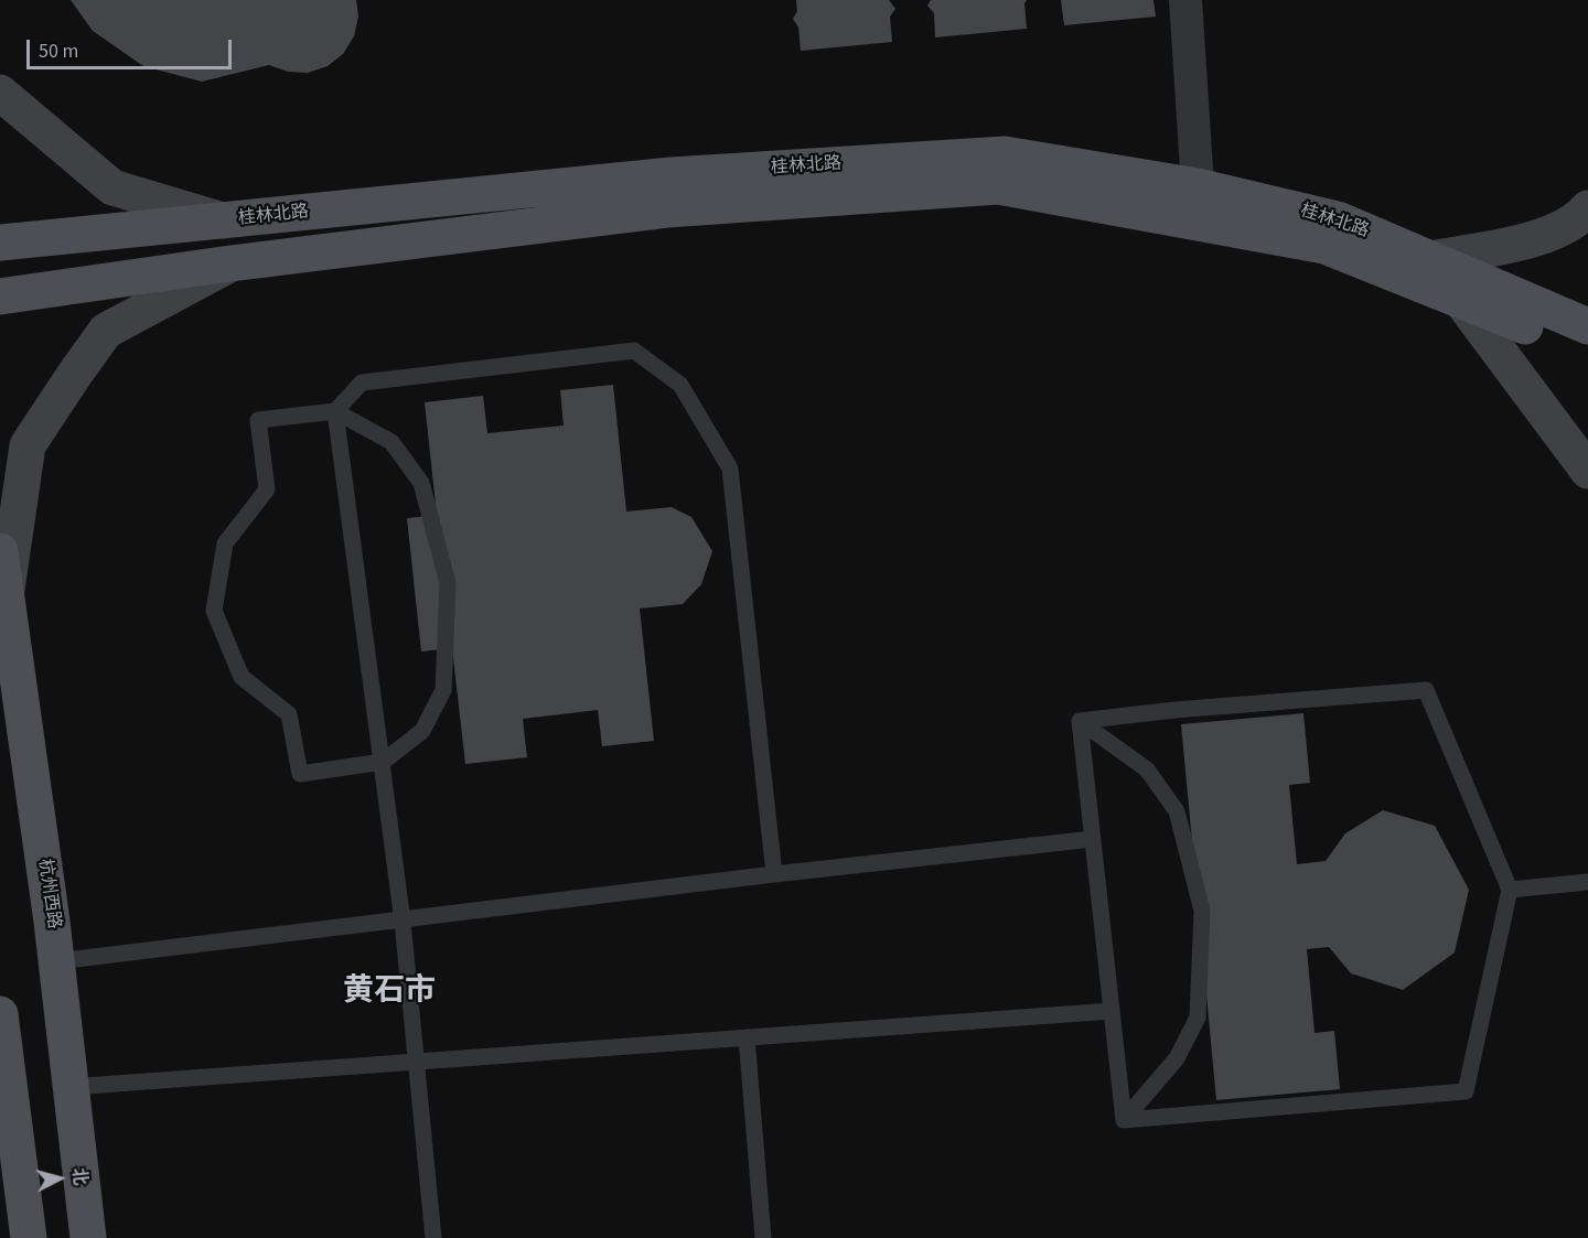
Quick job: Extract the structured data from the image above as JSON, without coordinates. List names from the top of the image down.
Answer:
{
  "streets": {
    "main road": ["桂林北路", "杭州西路"]
  },
  "districts": ["黄石市"],
  "scale_bar": "50 m",
  "north": "right"
}
